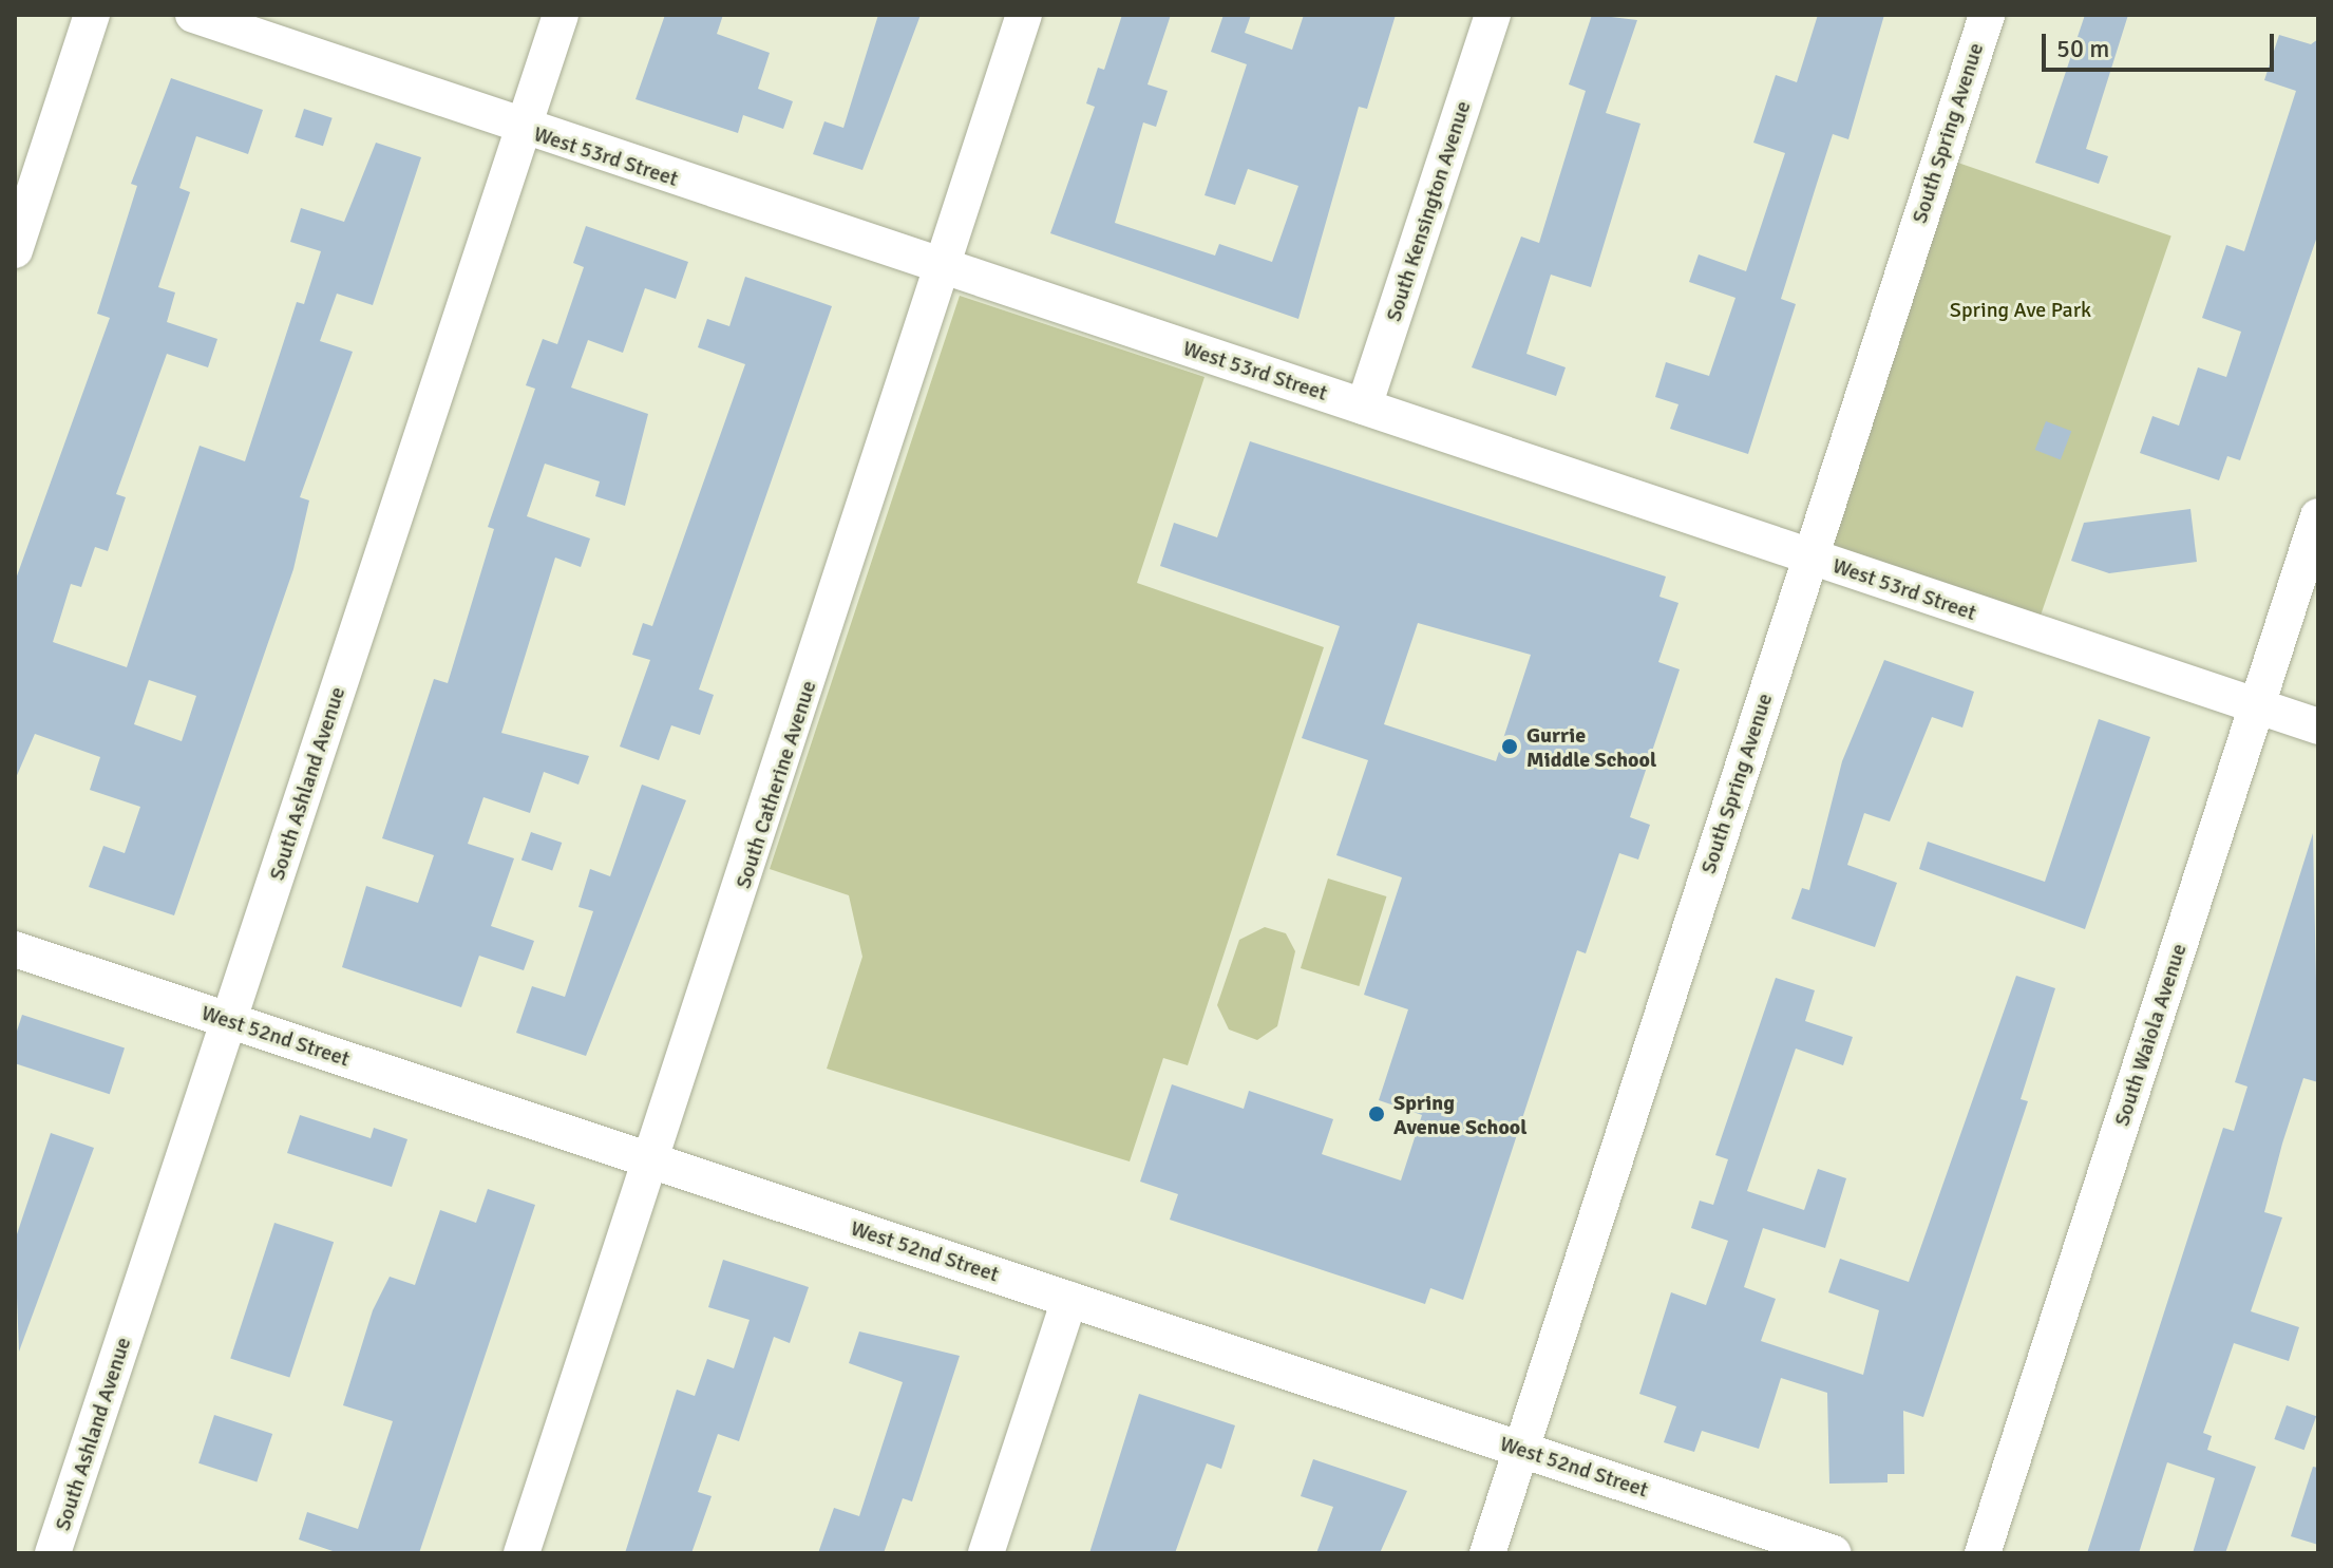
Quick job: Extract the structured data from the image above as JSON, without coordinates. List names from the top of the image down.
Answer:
{
  "streets": {
    "street": [
      "South Spring Avenue",
      "West 53rd Street",
      "South Kensington Avenue",
      "South Ashland Avenue",
      "South Catherine Avenue",
      "South Waiola Avenue",
      "West 52nd Street"
    ]
  },
  "crossings": [
    ["South Spring Avenue", "West 53rd Street"],
    ["South Spring Avenue", "West 52nd Street"],
    ["West 53rd Street", "South Kensington Avenue"],
    ["West 53rd Street", "South Ashland Avenue"],
    ["West 53rd Street", "South Catherine Avenue"],
    ["West 53rd Street", "South Waiola Avenue"],
    ["South Ashland Avenue", "West 52nd Street"],
    ["South Catherine Avenue", "West 52nd Street"]
  ],
  "parks": ["Spring Ave Park"],
  "places": ["Gurrie Middle School", "Spring Avenue School"],
  "scale_bar": "50 m"
}
